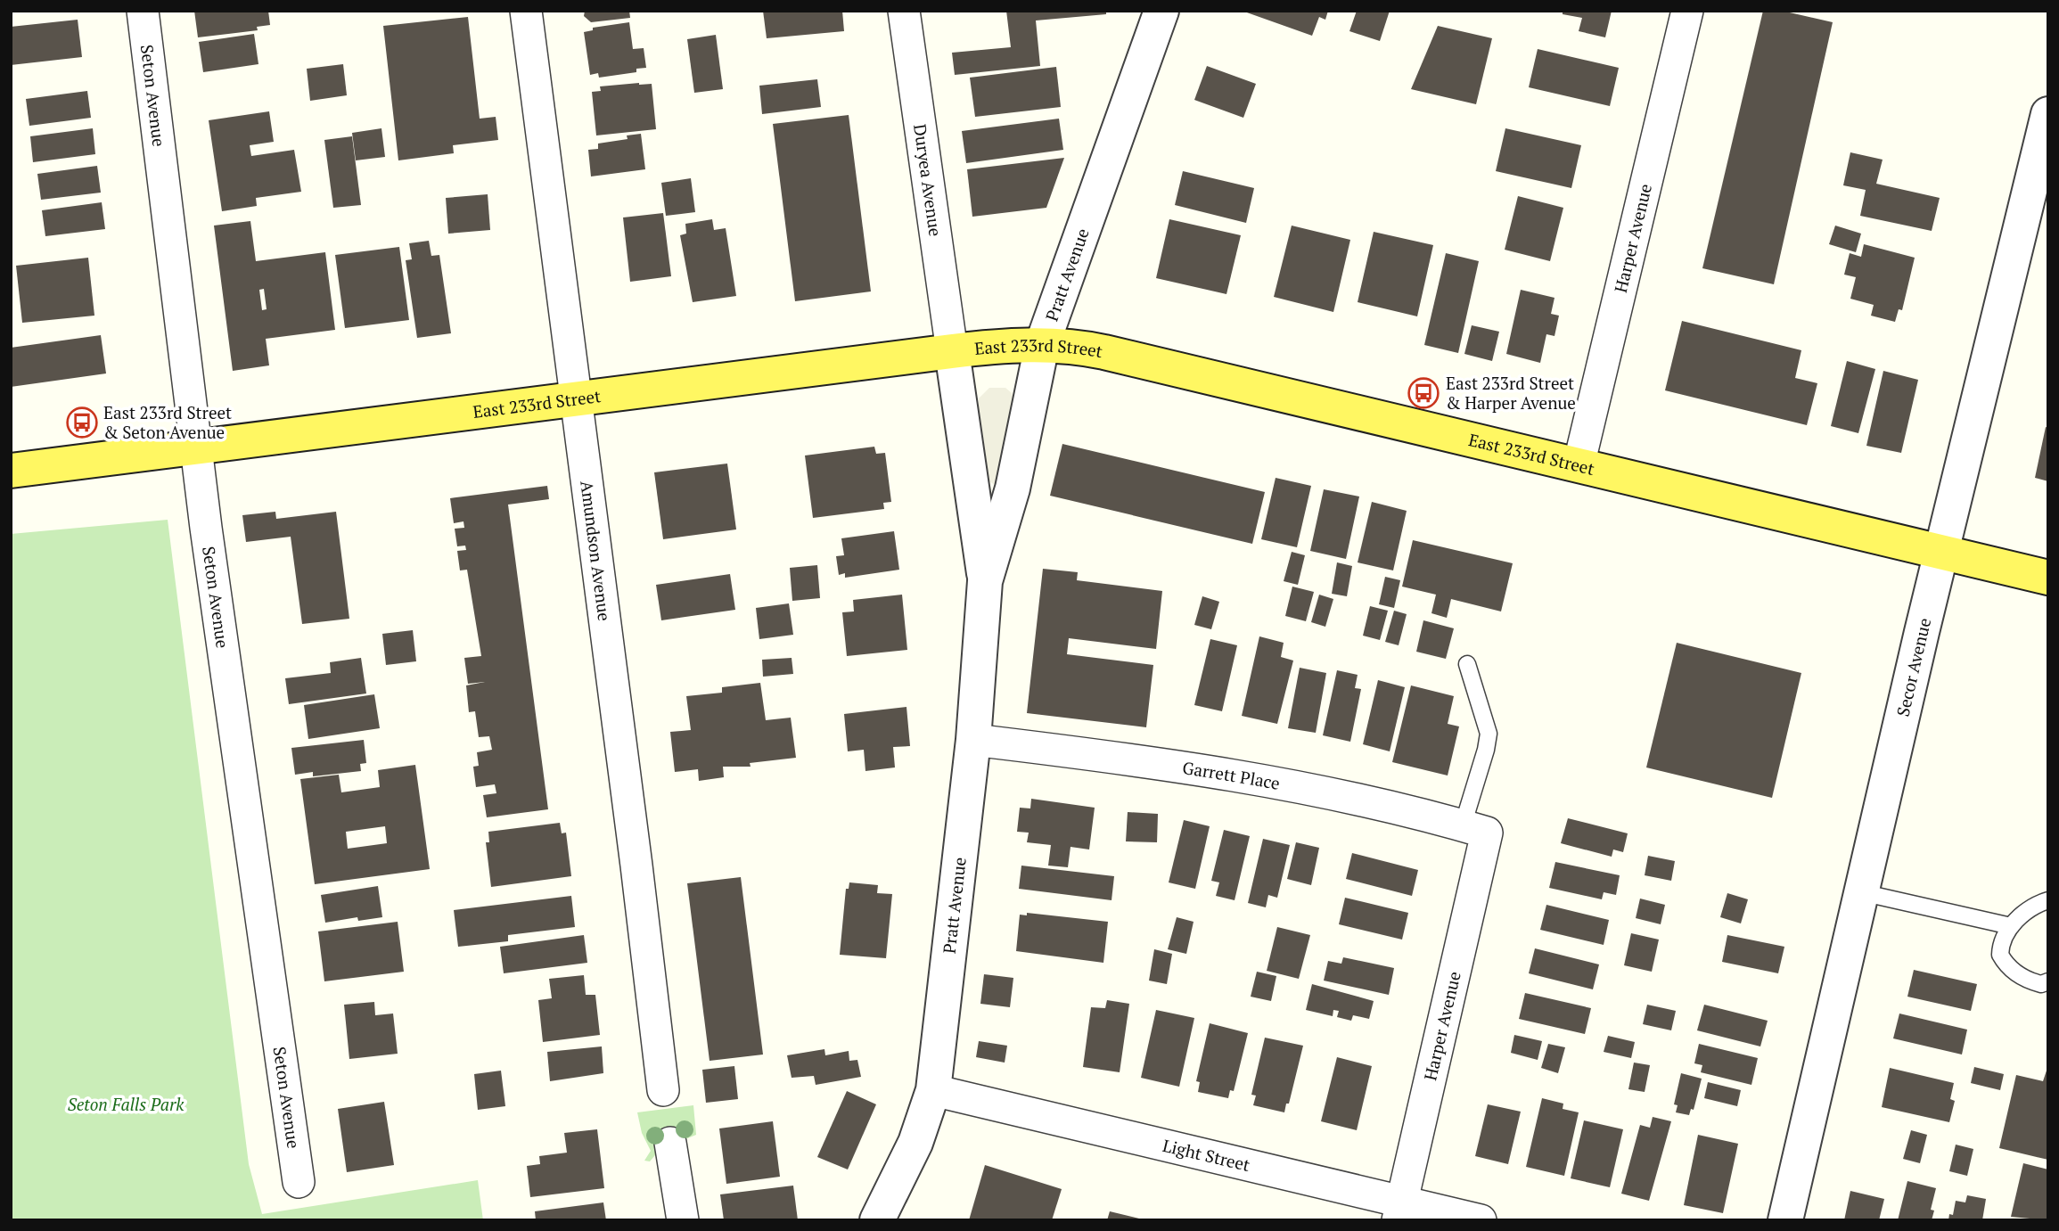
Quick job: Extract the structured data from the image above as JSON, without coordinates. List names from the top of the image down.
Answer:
{
  "streets": {
    "main road": ["East 233rd Street"],
    "street": [
      "Seton Avenue",
      "Duryea Avenue",
      "Harper Avenue",
      "Pratt Avenue",
      "Amundson Avenue",
      "Secor Avenue",
      "Garrett Place",
      "Light Street"
    ]
  },
  "crossings": [
    ["Seton Avenue", "East 233rd Street"],
    ["Duryea Avenue", "Pratt Avenue"],
    ["Duryea Avenue", "East 233rd Street"],
    ["Harper Avenue", "East 233rd Street"],
    ["Harper Avenue", "Garrett Place"],
    ["Harper Avenue", "Light Street"],
    ["Pratt Avenue", "East 233rd Street"],
    ["Pratt Avenue", "Garrett Place"],
    ["Pratt Avenue", "Light Street"],
    ["East 233rd Street", "Amundson Avenue"],
    ["East 233rd Street", "Secor Avenue"]
  ],
  "parks": ["Seton Falls Park"],
  "places": {
    "bus stop": ["East 233rd Street & Harper Avenue", "East 233rd Street & Seton Avenue"]
  }
}
